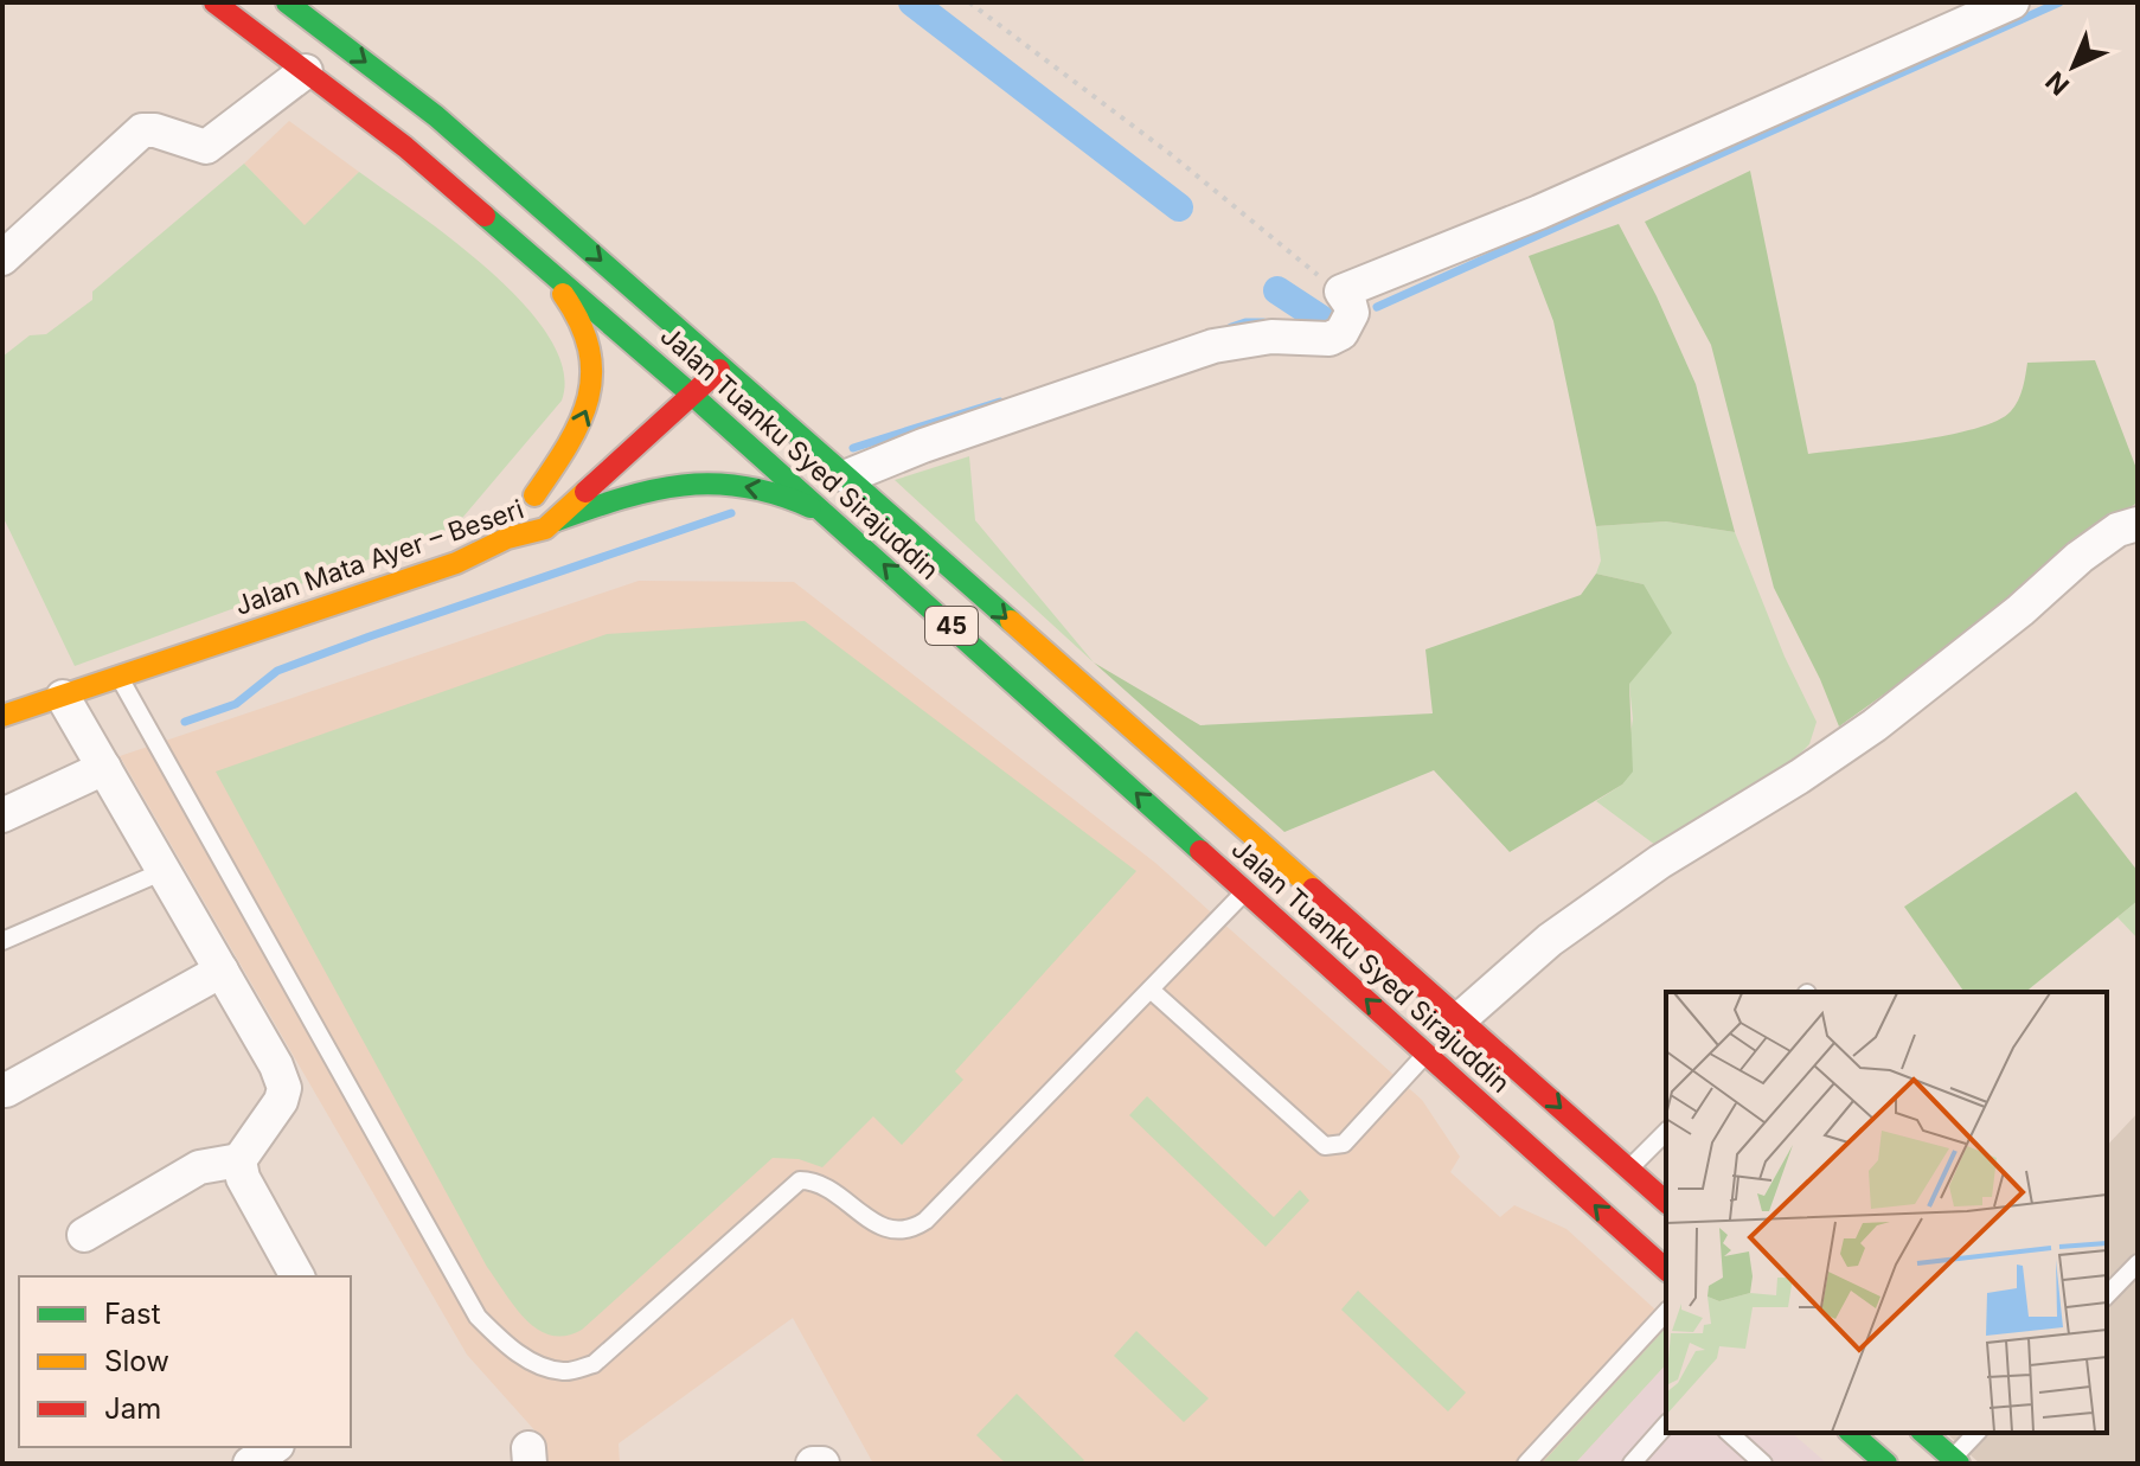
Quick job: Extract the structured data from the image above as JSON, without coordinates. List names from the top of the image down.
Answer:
{
  "streets": {
    "main road": ["Jalan Tuanku Syed Sirajuddin", "Jalan Mata Ayer – Beseri", "45"]
  },
  "crossings": [
    ["Jalan Tuanku Syed Sirajuddin", "Jalan Mata Ayer – Beseri"]
  ],
  "legend": ["Fast", "Slow", "Jam"],
  "north": "bottom left"
}
